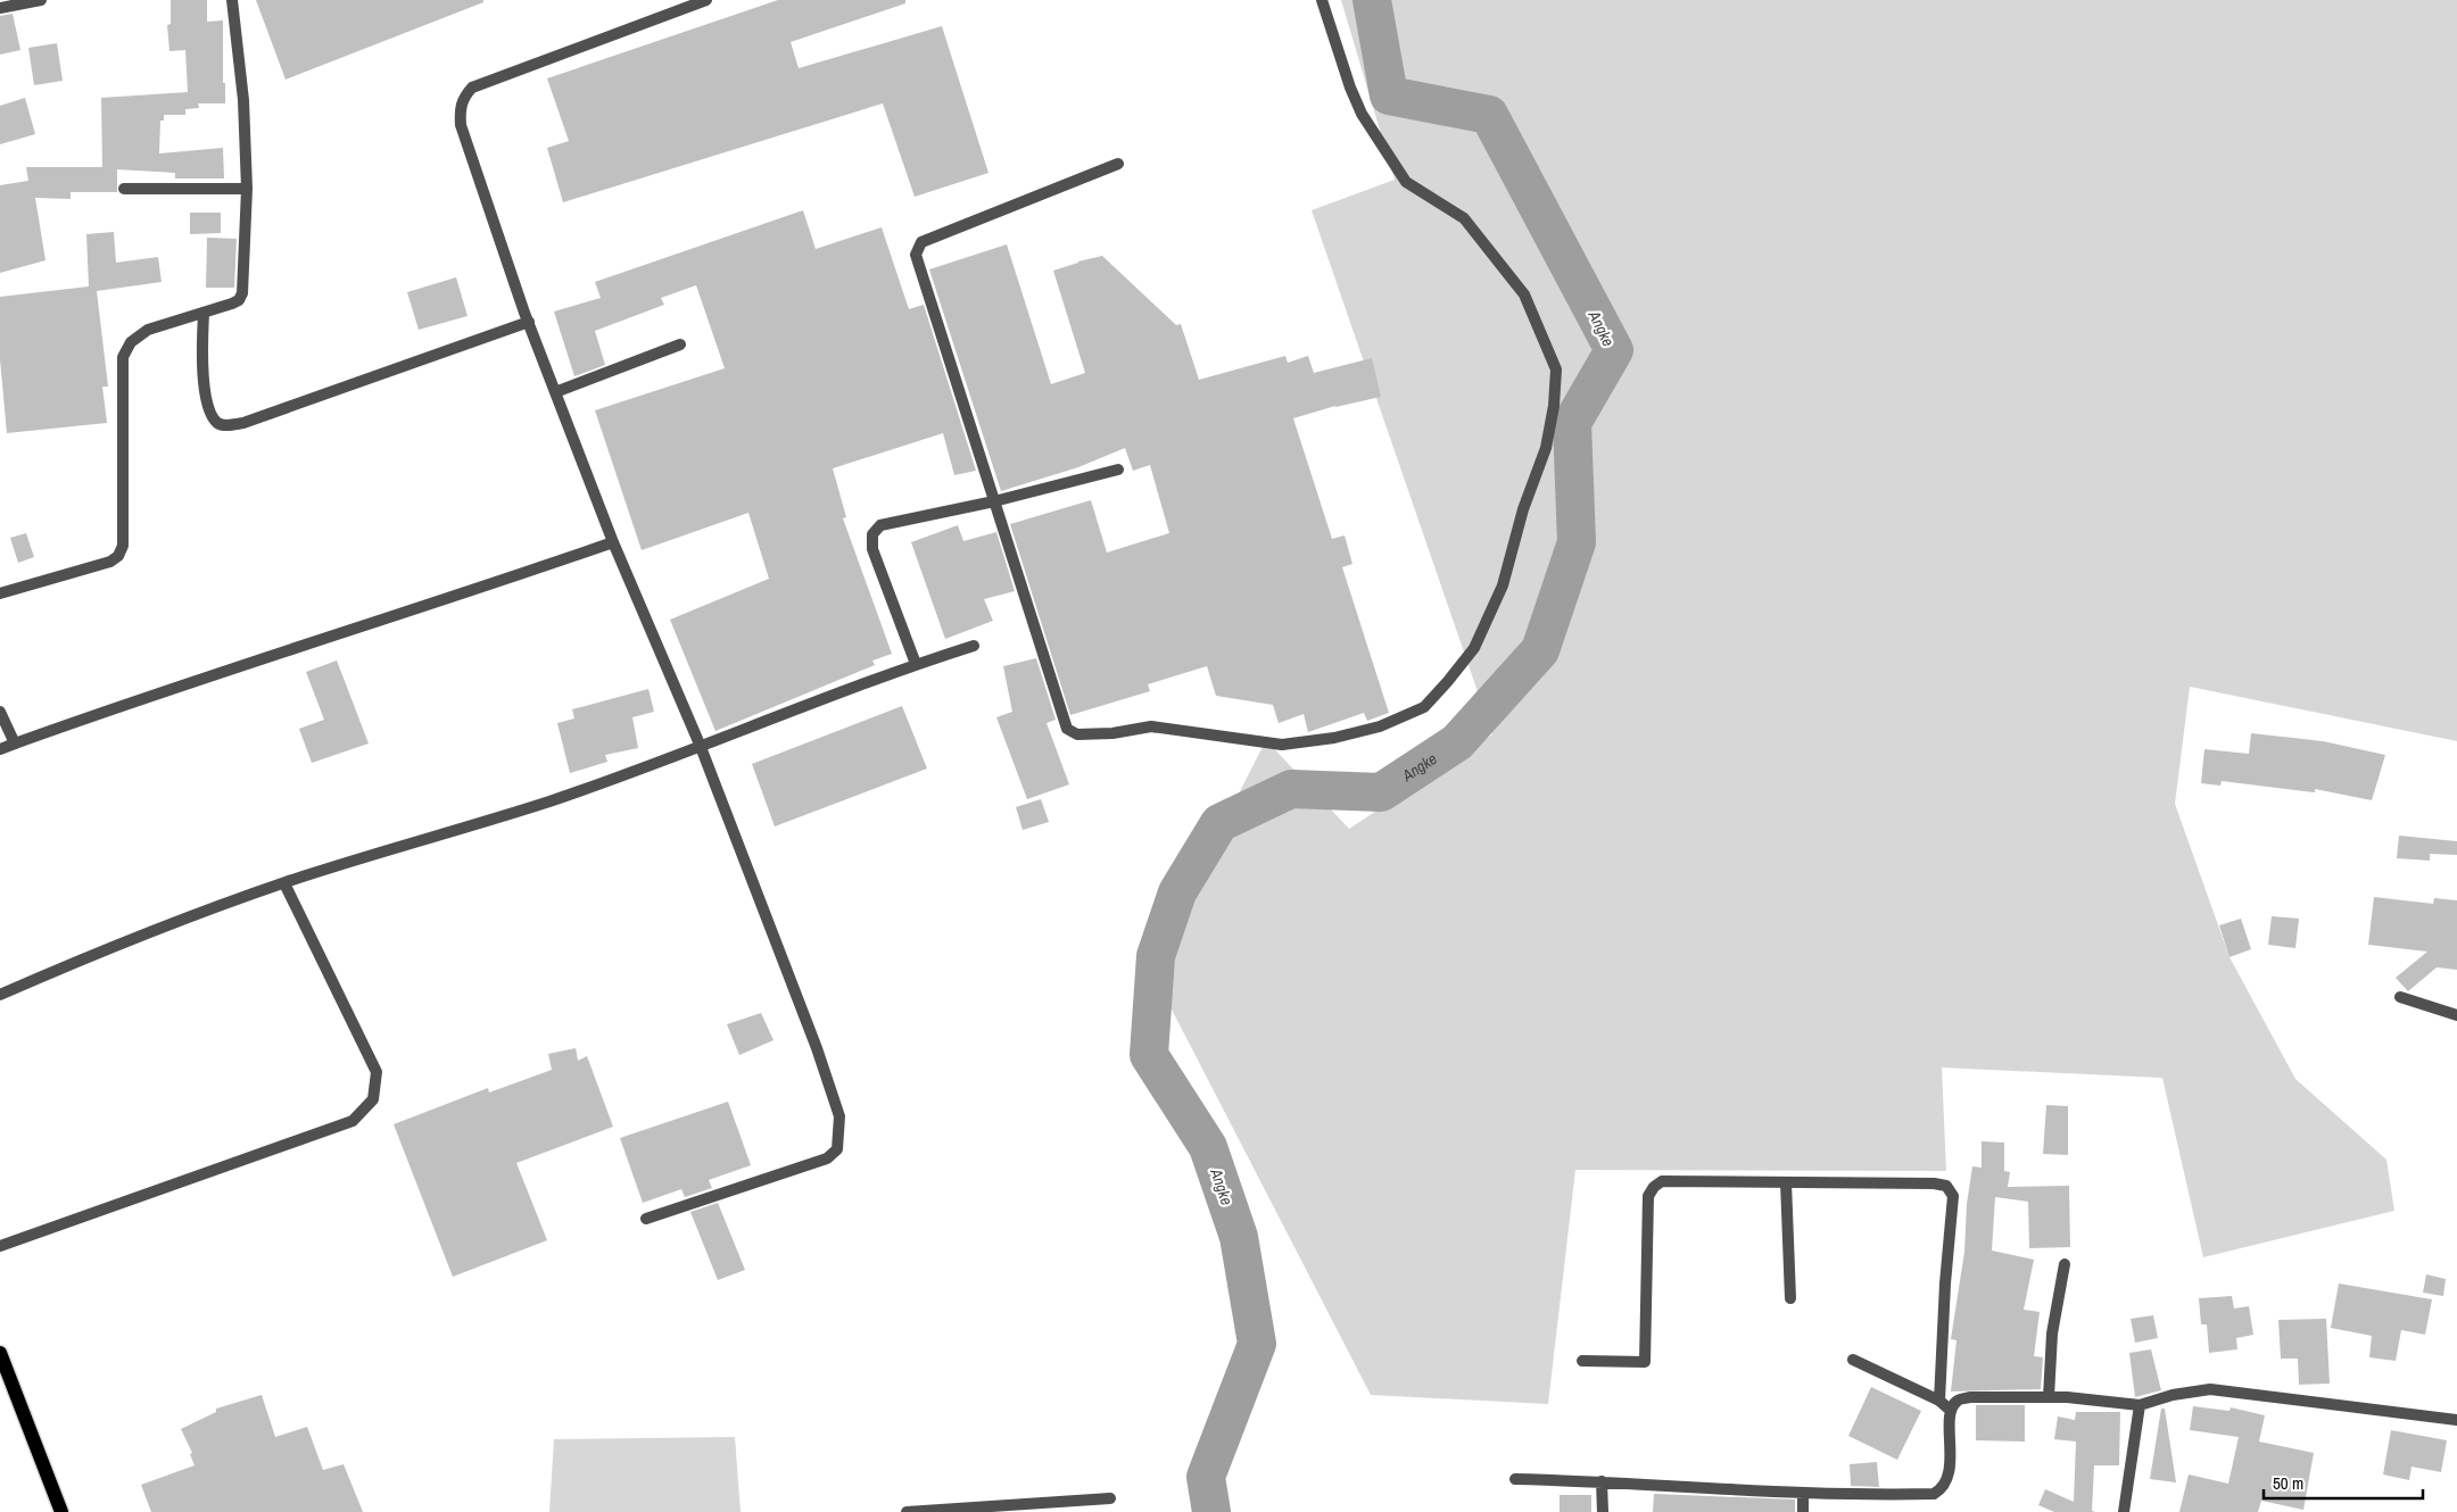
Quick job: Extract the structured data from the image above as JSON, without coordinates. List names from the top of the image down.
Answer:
{
  "water": ["Angke"],
  "scale_bar": "50 m"
}
